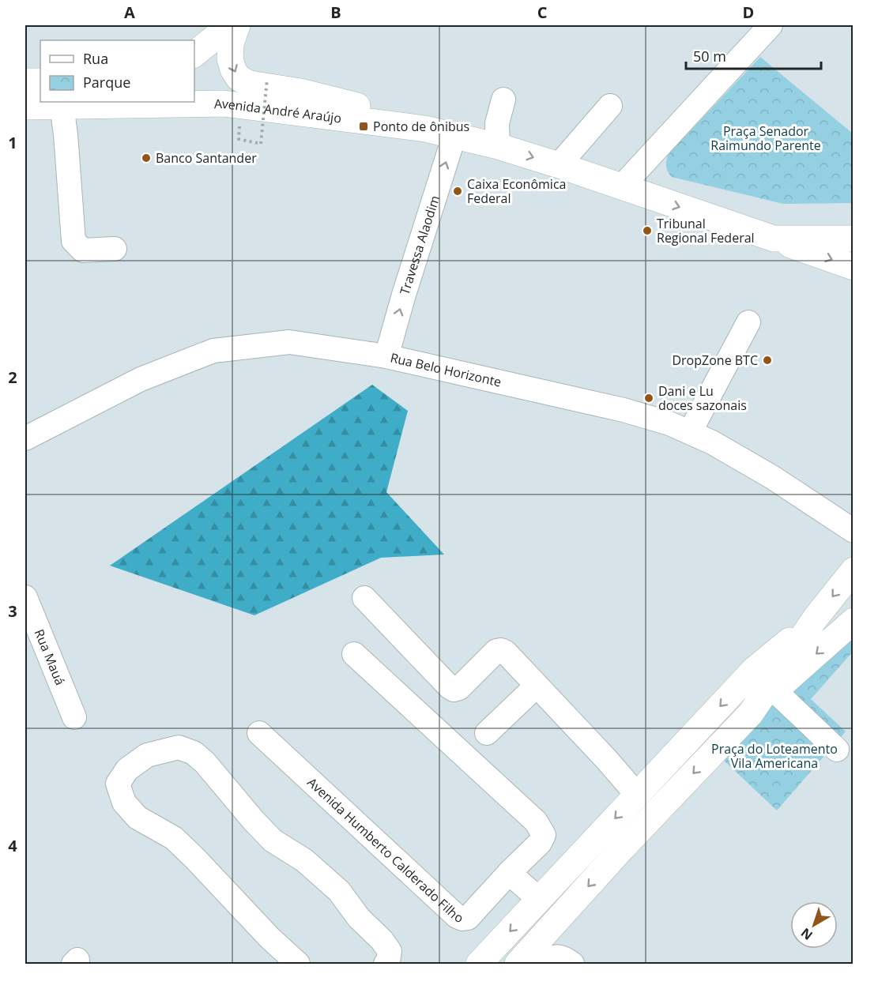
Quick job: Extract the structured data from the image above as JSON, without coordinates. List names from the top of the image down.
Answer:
{
  "streets": {
    "main road": ["Avenida André Araújo"],
    "street": [
      "Travessa Alaodim",
      "Rua Belo Horizonte",
      "Rua Mauá",
      "Avenida Humberto Calderado Filho"
    ]
  },
  "crossings": [
    ["Avenida André Araújo", "Travessa Alaodim"],
    ["Travessa Alaodim", "Rua Belo Horizonte"]
  ],
  "one_way": ["Travessa Alaodim"],
  "parks": ["Praça Senador Raimundo Parente", "Praça do Loteamento Vila Americana"],
  "places": {
    "transit": ["Ponto de ônibus"],
    "other": [
      "Banco Santander",
      "Caixa Econômica Federal",
      "Tribunal Regional Federal",
      "DropZone BTC",
      "Dani e Lu doces sazonais"
    ]
  },
  "legend": ["Rua", "Parque"],
  "scale_bar": "50 m",
  "north": "bottom left",
  "grid": {
    "columns": [
      "A",
      "B",
      "C",
      "D"
    ],
    "rows": [
      "1",
      "2",
      "3",
      "4"
    ]
  }
}
